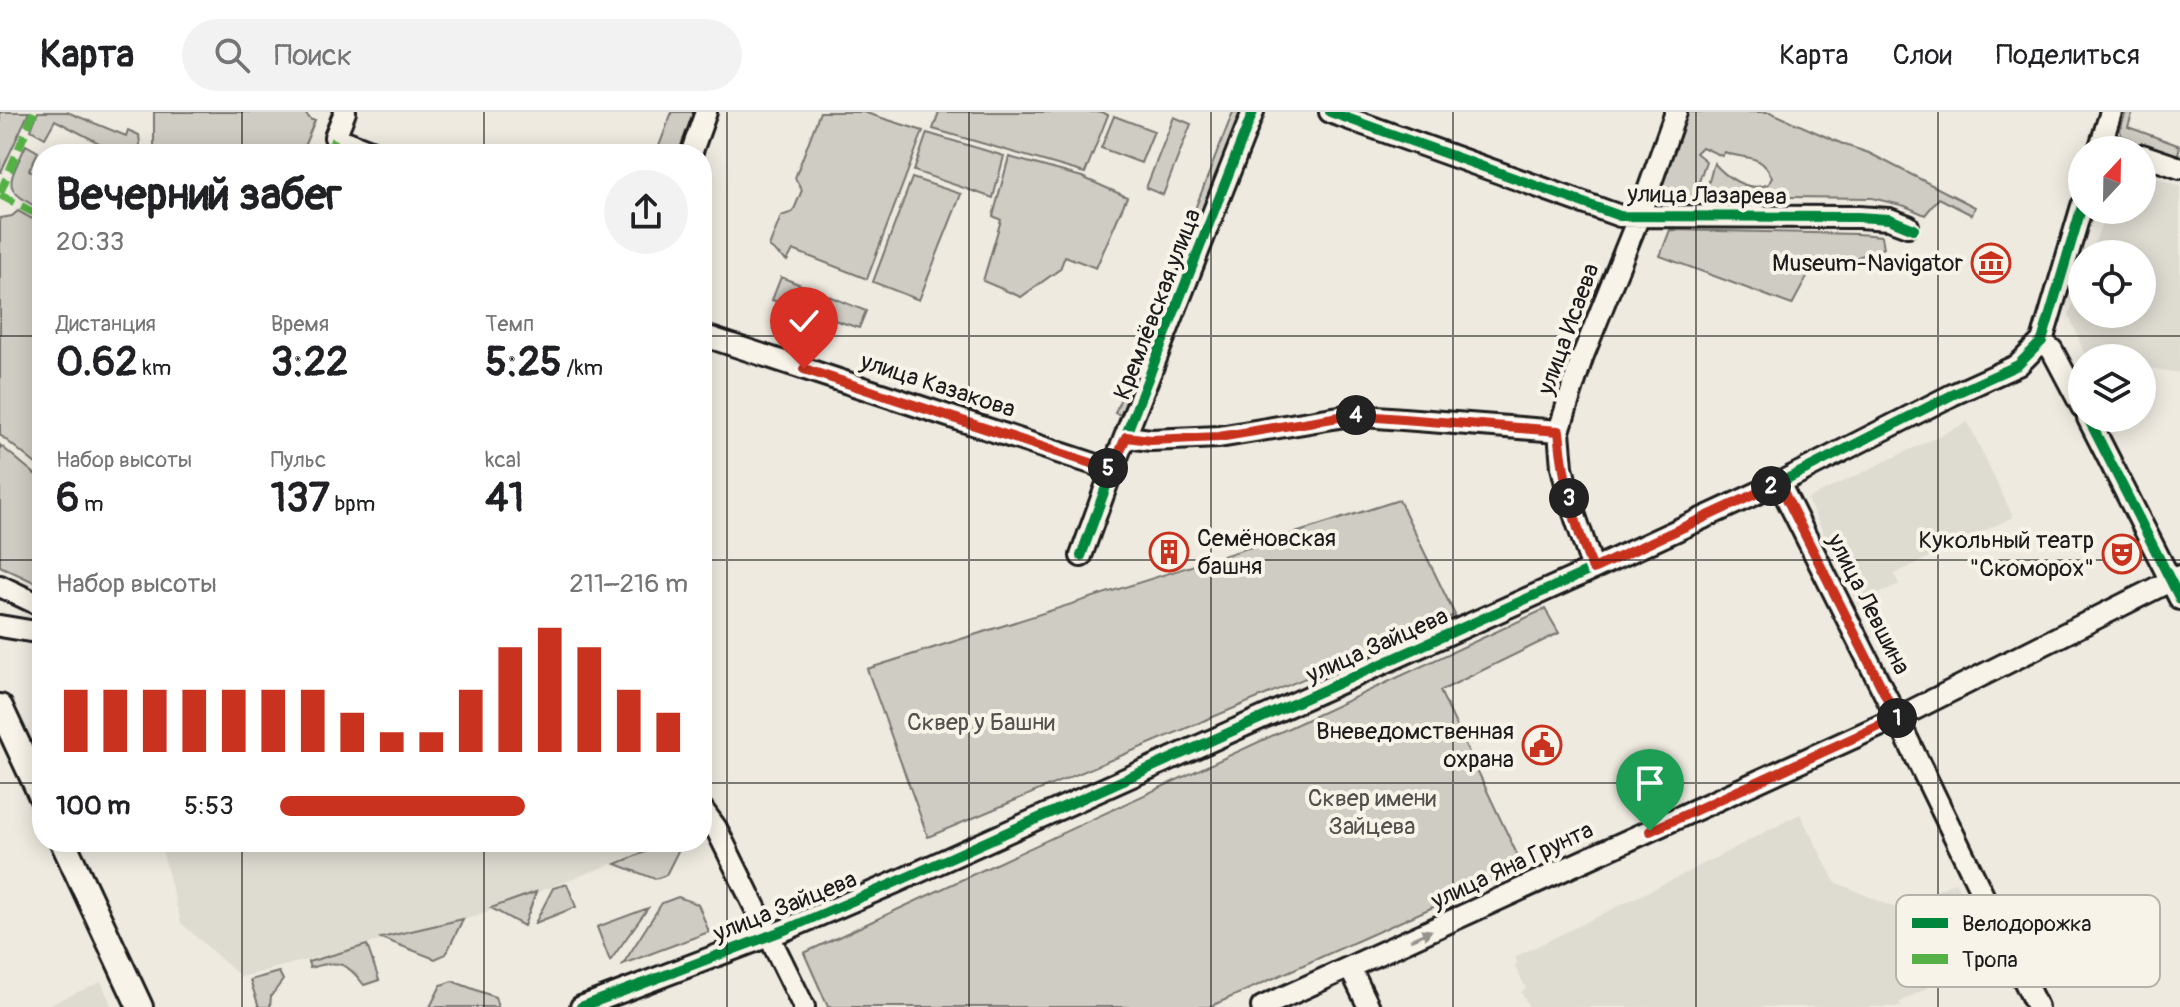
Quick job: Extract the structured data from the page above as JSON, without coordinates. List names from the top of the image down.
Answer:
{
  "streets": {
    "street": [
      "улица Лазарева",
      "Кремлёвская улица",
      "улица Исаева",
      "улица Казакова",
      "улица Левшина",
      "улица Зайцева",
      "улица Яна Грунта"
    ]
  },
  "crossings": [
    ["улица Лазарева", "улица Исаева"],
    ["Кремлёвская улица", "улица Казакова"],
    ["улица Исаева", "улица Зайцева"],
    ["улица Левшина", "улица Зайцева"],
    ["улица Левшина", "улица Яна Грунта"]
  ],
  "one_way": ["улица Яна Грунта"],
  "parks": ["Сквер у Башни", "Сквер имени Зайцева"],
  "places": {
    "museum": ["Museum-Navigator"],
    "building": ["Семёновская башня"],
    "theatre": ["Кукольный театр \"Скоморох\""],
    "public building": ["Вневедомственная охрана"]
  },
  "legend": ["Велодорожка", "Тропа"],
  "north": "top",
  "page": {
    "header": "Карта",
    "search": "Поиск",
    "nav": ["Карта", "Слои", "Поделиться"],
    "heading": ["Вечерний забег", "20:33"],
    "stats": [
      ["Дистанция", "0.62 km"],
      ["Время", "3:22"],
      ["Темп", "5:25 /km"],
      ["Набор высоты", "6 m"],
      ["Пульс", "137 bpm"],
      ["kcal", "41"]
    ],
    "pins": [
      "4",
      "5",
      "2",
      "3",
      "1"
    ],
    "chart": ["Набор высоты", "211–216 m"],
    "list": [
      {
        "name": "100 m",
        "note": "5:53"
      }
    ]
  }
}
